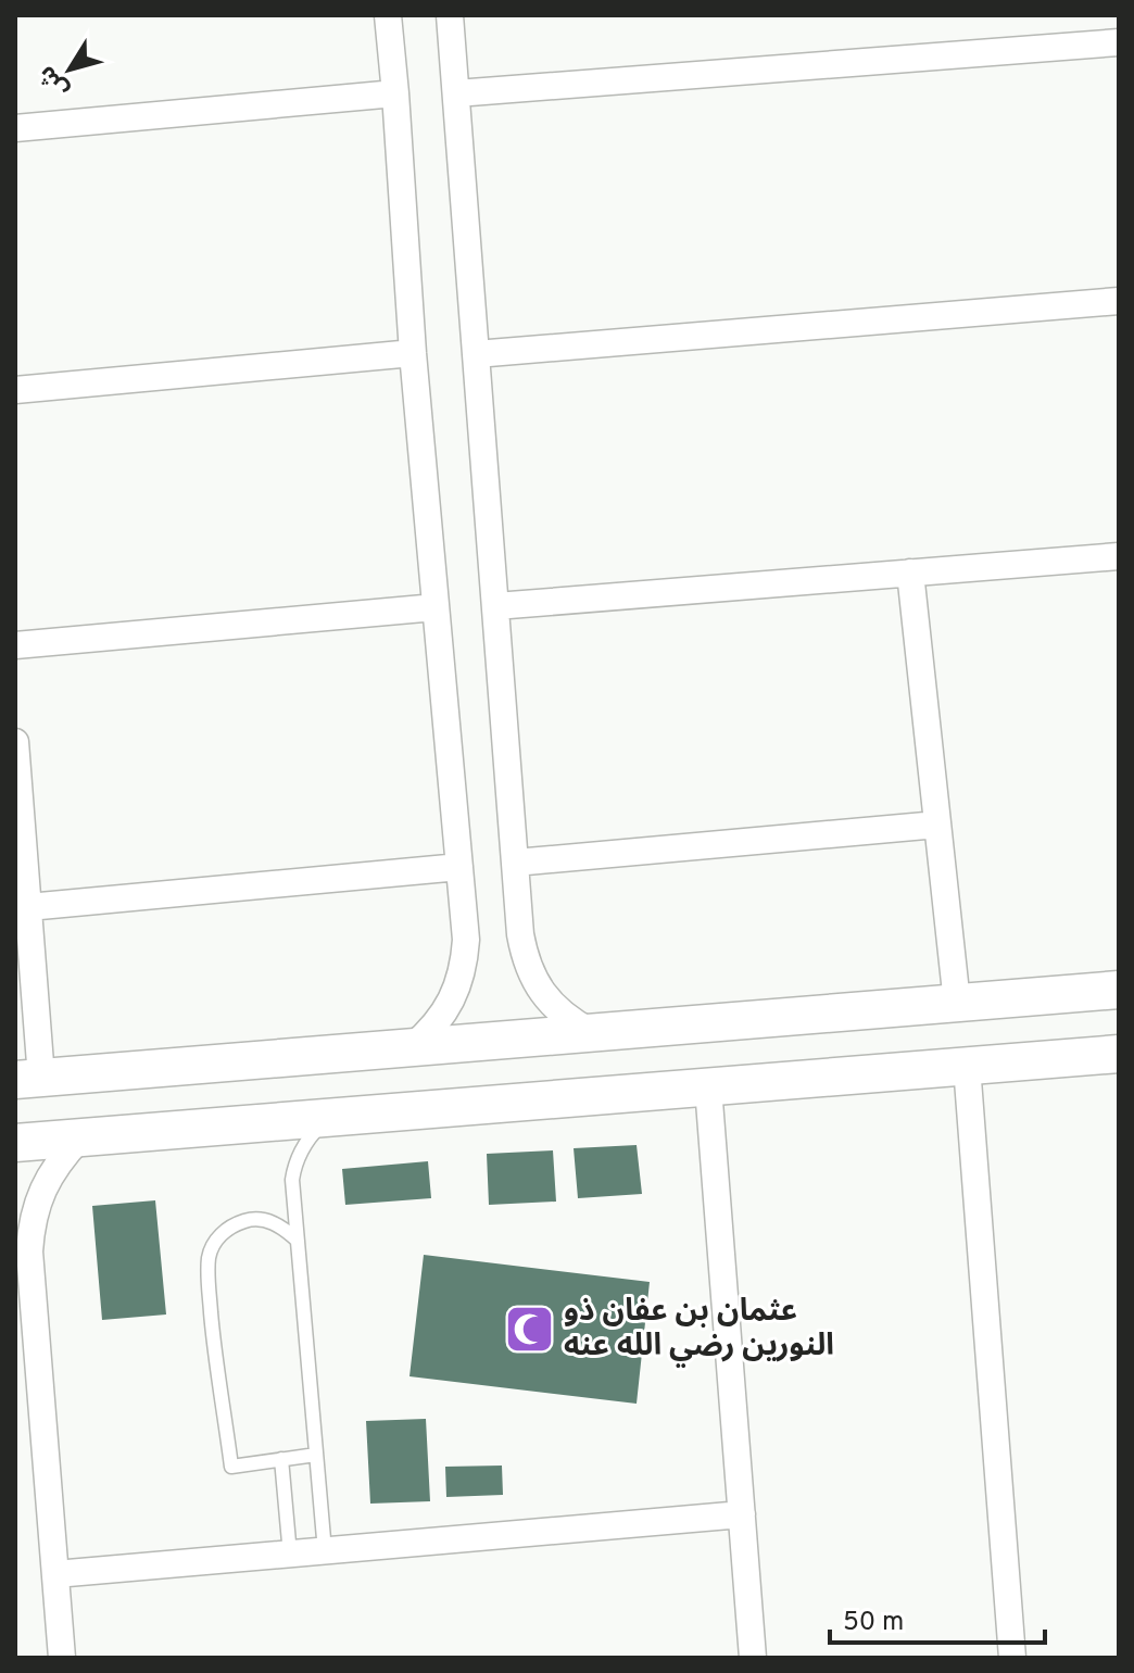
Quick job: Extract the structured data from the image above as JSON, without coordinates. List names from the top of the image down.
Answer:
{
  "places": {
    "mosque": ["عثمان بن عفان ذو النورين رضي الله عنه"]
  },
  "scale_bar": "50 m",
  "north": "bottom left"
}
